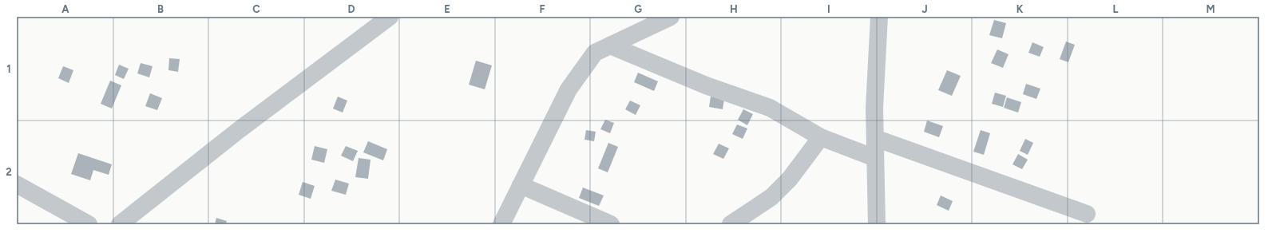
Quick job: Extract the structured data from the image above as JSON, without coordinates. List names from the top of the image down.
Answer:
{
  "grid": {
    "columns": [
      "A",
      "B",
      "C",
      "D",
      "E",
      "F",
      "G",
      "H",
      "I",
      "J",
      "K",
      "L",
      "M"
    ],
    "rows": ["1", "2"]
  }
}
